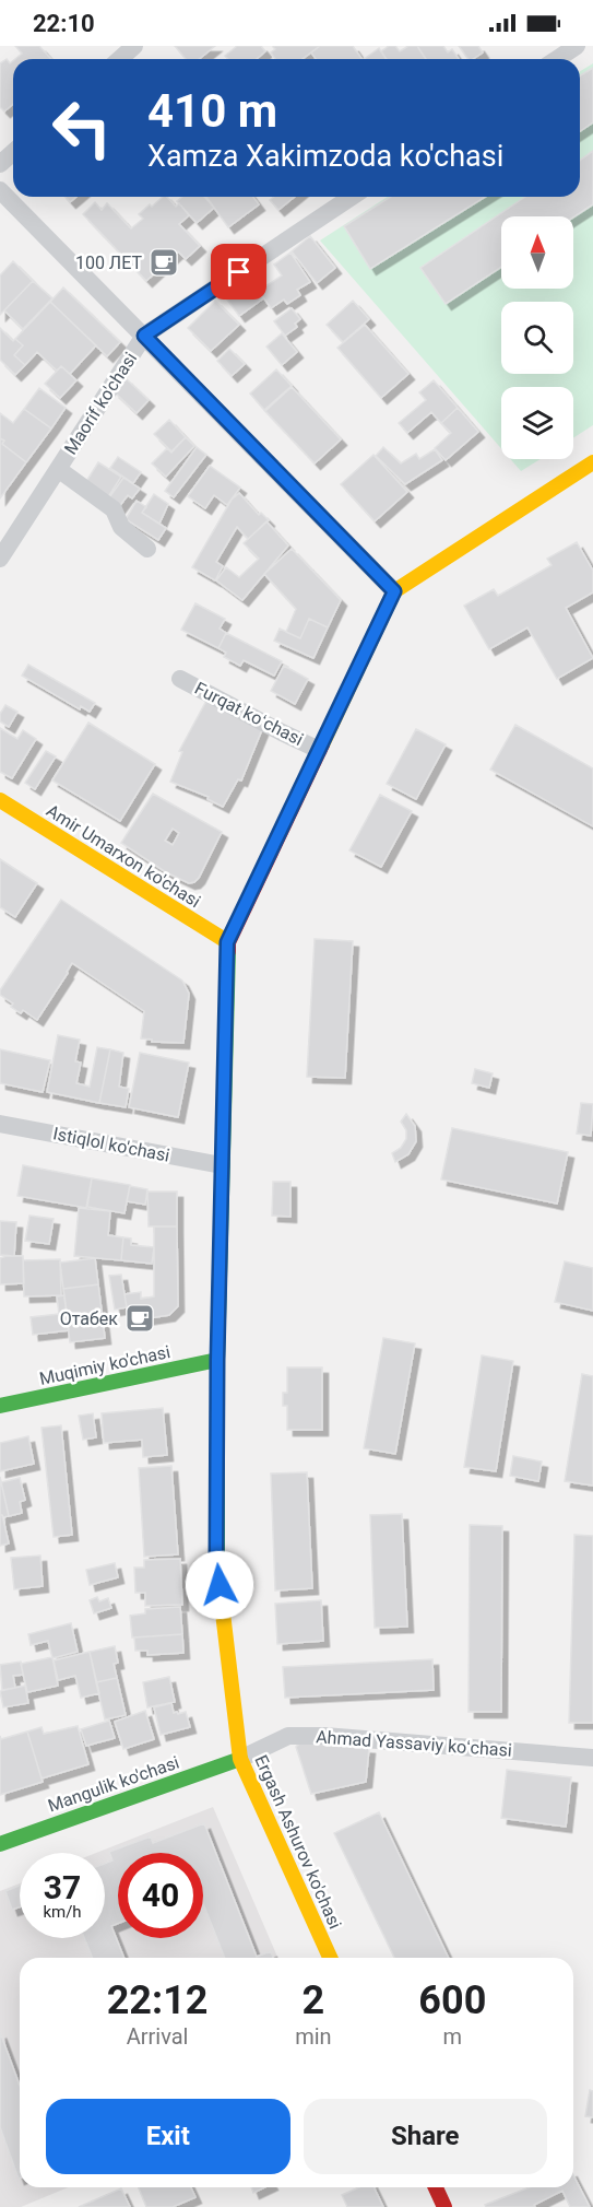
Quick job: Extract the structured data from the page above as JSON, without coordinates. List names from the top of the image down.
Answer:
{
  "streets": {
    "street": [
      "Maorif ko'chasi",
      "Furqat koʻchasi",
      "Amir Umarxon ko'chasi",
      "Istiqlol ko'chasi",
      "Muqimiy ko'chasi",
      "Ahmad Yassaviy koʻchasi",
      "Mangulik ko'chasi",
      "Ergash Ashurov ko'chasi"
    ]
  },
  "crossings": [
    ["Furqat koʻchasi", "Ergash Ashurov ko'chasi"],
    ["Amir Umarxon ko'chasi", "Ergash Ashurov ko'chasi"],
    ["Istiqlol ko'chasi", "Ergash Ashurov ko'chasi"],
    ["Muqimiy ko'chasi", "Ergash Ashurov ko'chasi"],
    ["Ahmad Yassaviy koʻchasi", "Mangulik ko'chasi"],
    ["Ahmad Yassaviy koʻchasi", "Ergash Ashurov ko'chasi"],
    ["Mangulik ko'chasi", "Ergash Ashurov ko'chasi"]
  ],
  "places": {
    "cafe": ["100 ЛЕТ", "Отабек"]
  },
  "north": "top",
  "page": {
    "status": "22:10",
    "turn": ["410 m", "Xamza Xakimzoda ko'chasi"],
    "speed": "37 km/h",
    "limit": "40",
    "eta": [
      "22:12",
      "Arrival",
      "2",
      "min",
      "600",
      "m"
    ],
    "buttons": ["Exit", "Share"]
  }
}
